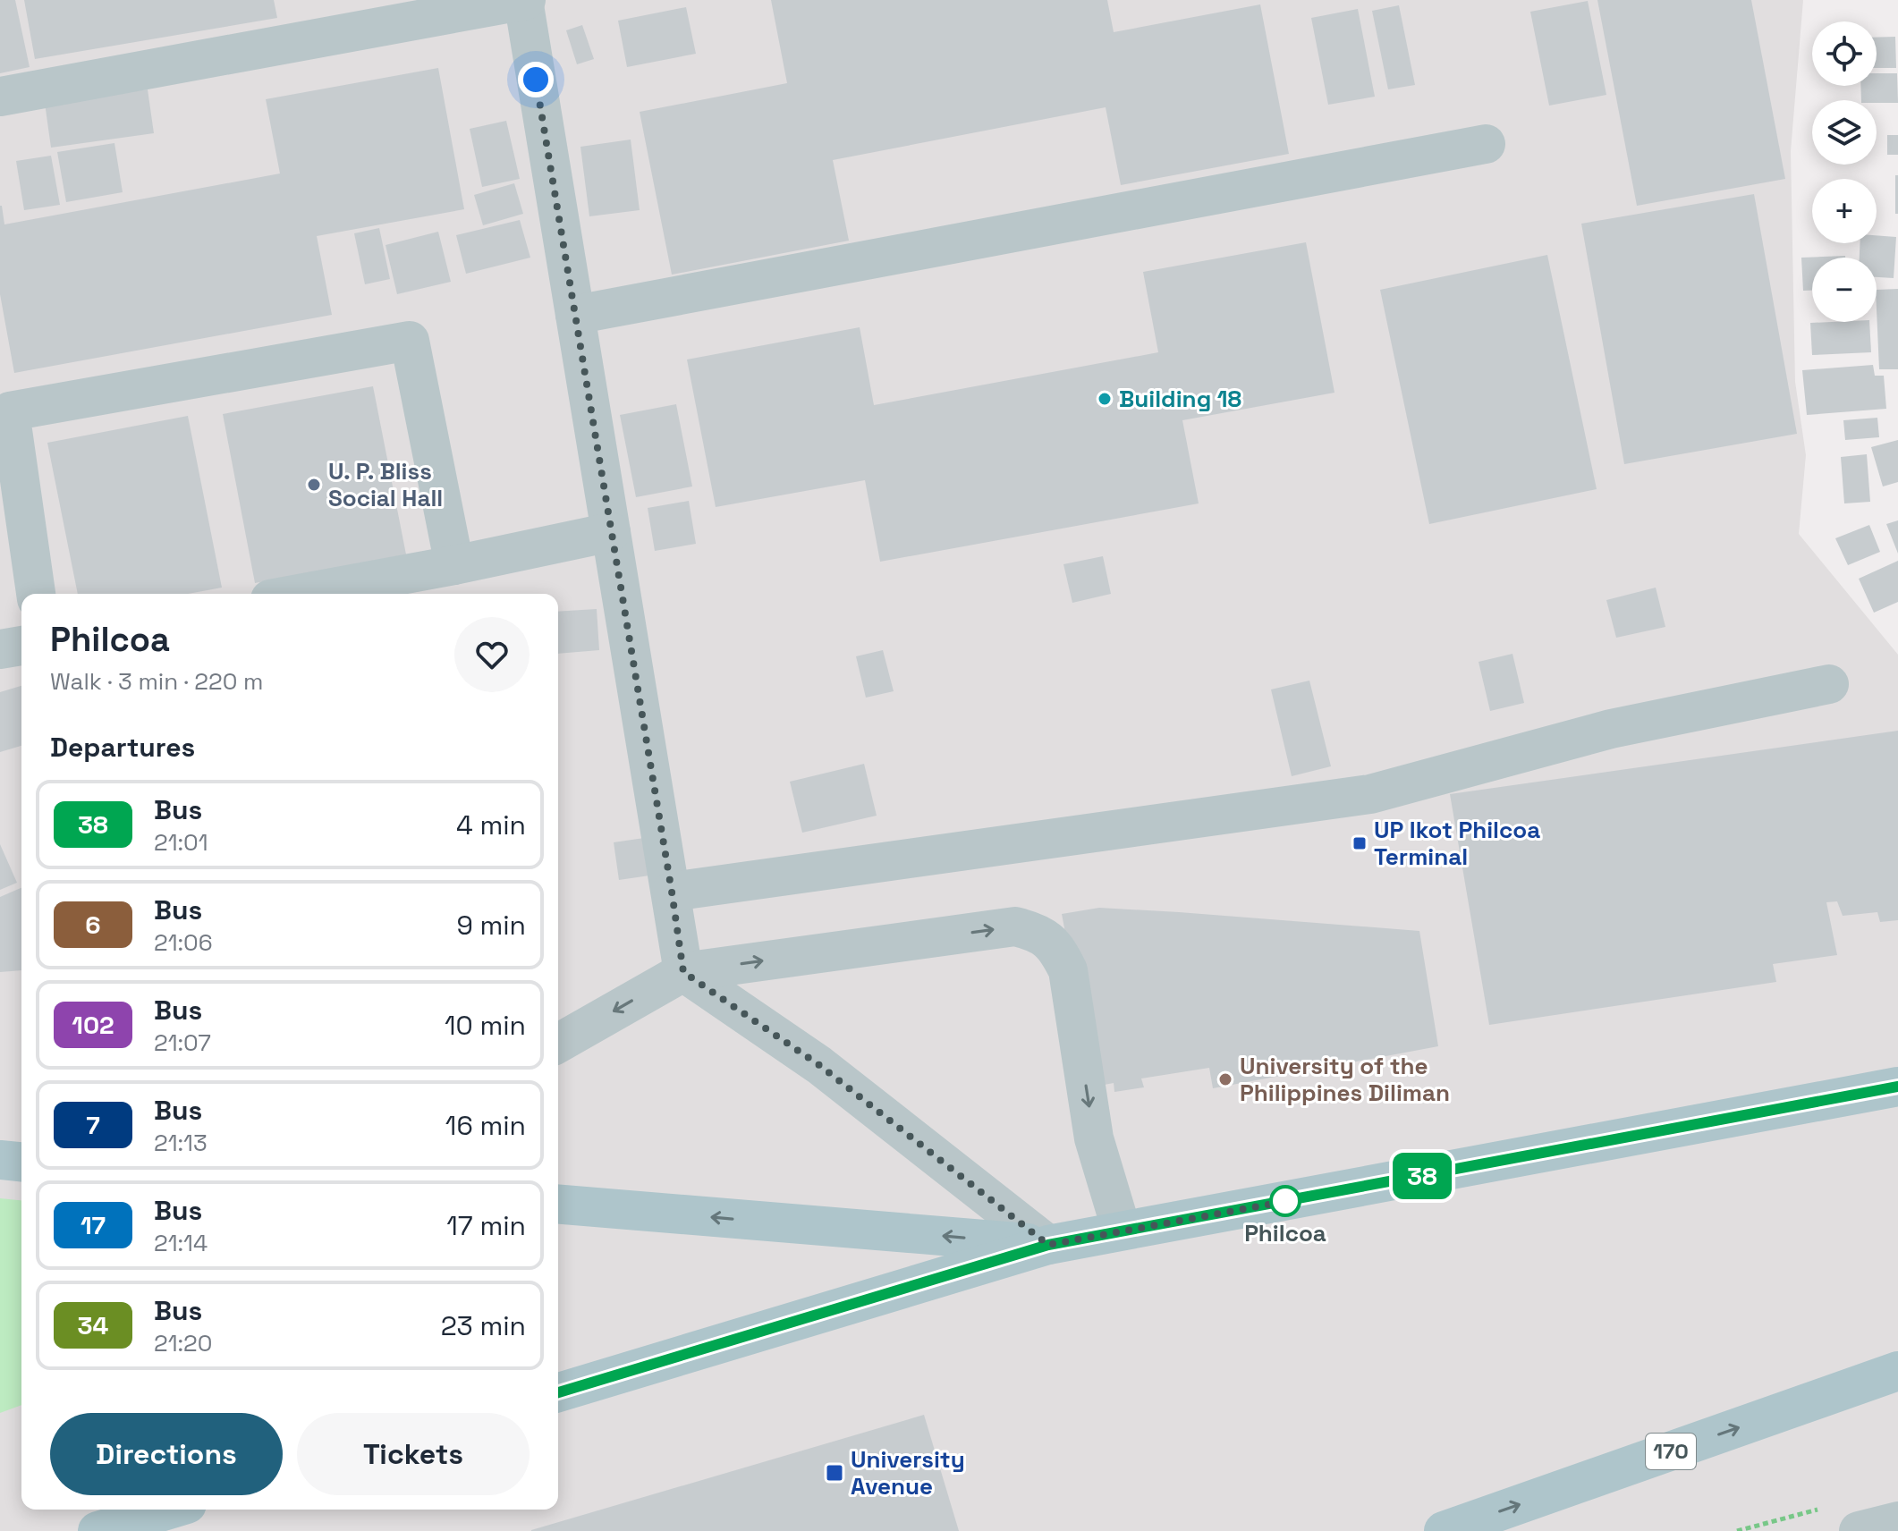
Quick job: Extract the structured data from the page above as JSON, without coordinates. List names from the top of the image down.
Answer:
{
  "streets": {
    "main road": ["170"]
  },
  "places": {
    "other": [
      "Building 18",
      "U. P. Bliss Social Hall",
      "University of the Philippines Diliman",
      "Philcoa"
    ],
    "transit": ["UP Ikot Philcoa Terminal", "University Avenue"]
  },
  "lines": ["bus line 38"],
  "page": {
    "on_map": "38",
    "map_buttons": ["+", "−"],
    "heading": [
      ["Philcoa", "Walk · 3 min · 220 m"],
      "Departures"
    ],
    "list": [
      {
        "mark": "38",
        "name": "Bus",
        "note": "21:01",
        "value": "4 min"
      },
      {
        "mark": "6",
        "name": "Bus",
        "note": "21:06",
        "value": "9 min"
      },
      {
        "mark": "102",
        "name": "Bus",
        "note": "21:07",
        "value": "10 min"
      },
      {
        "mark": "7",
        "name": "Bus",
        "note": "21:13",
        "value": "16 min"
      },
      {
        "mark": "17",
        "name": "Bus",
        "note": "21:14",
        "value": "17 min"
      },
      {
        "mark": "34",
        "name": "Bus",
        "note": "21:20",
        "value": "23 min"
      }
    ],
    "buttons": ["Directions", "Tickets"]
  }
}
